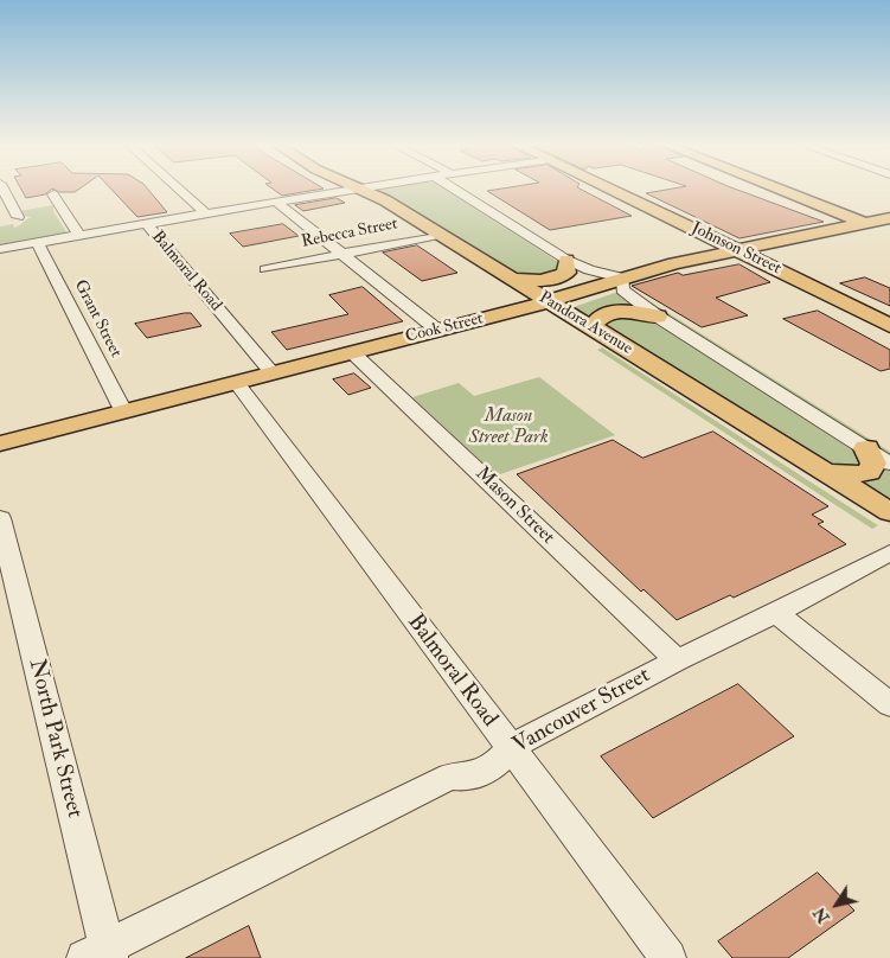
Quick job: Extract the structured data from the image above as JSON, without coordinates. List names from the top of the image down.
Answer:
{
  "streets": {
    "main road": ["Johnson Street", "Pandora Avenue", "Cook Street"],
    "street": [
      "Rebecca Street",
      "Balmoral Road",
      "Grant Street",
      "Mason Street",
      "Vancouver Street",
      "North Park Street"
    ]
  },
  "crossings": [
    ["Rebecca Street", "Pandora Avenue"],
    ["Johnson Street", "Cook Street"],
    ["Balmoral Road", "Cook Street"],
    ["Balmoral Road", "Vancouver Street"],
    ["Grant Street", "Cook Street"],
    ["Pandora Avenue", "Cook Street"],
    ["Cook Street", "Mason Street"],
    ["Mason Street", "Vancouver Street"],
    ["Vancouver Street", "North Park Street"]
  ],
  "parks": ["Mason Street Park"],
  "north": "bottom left"
}
